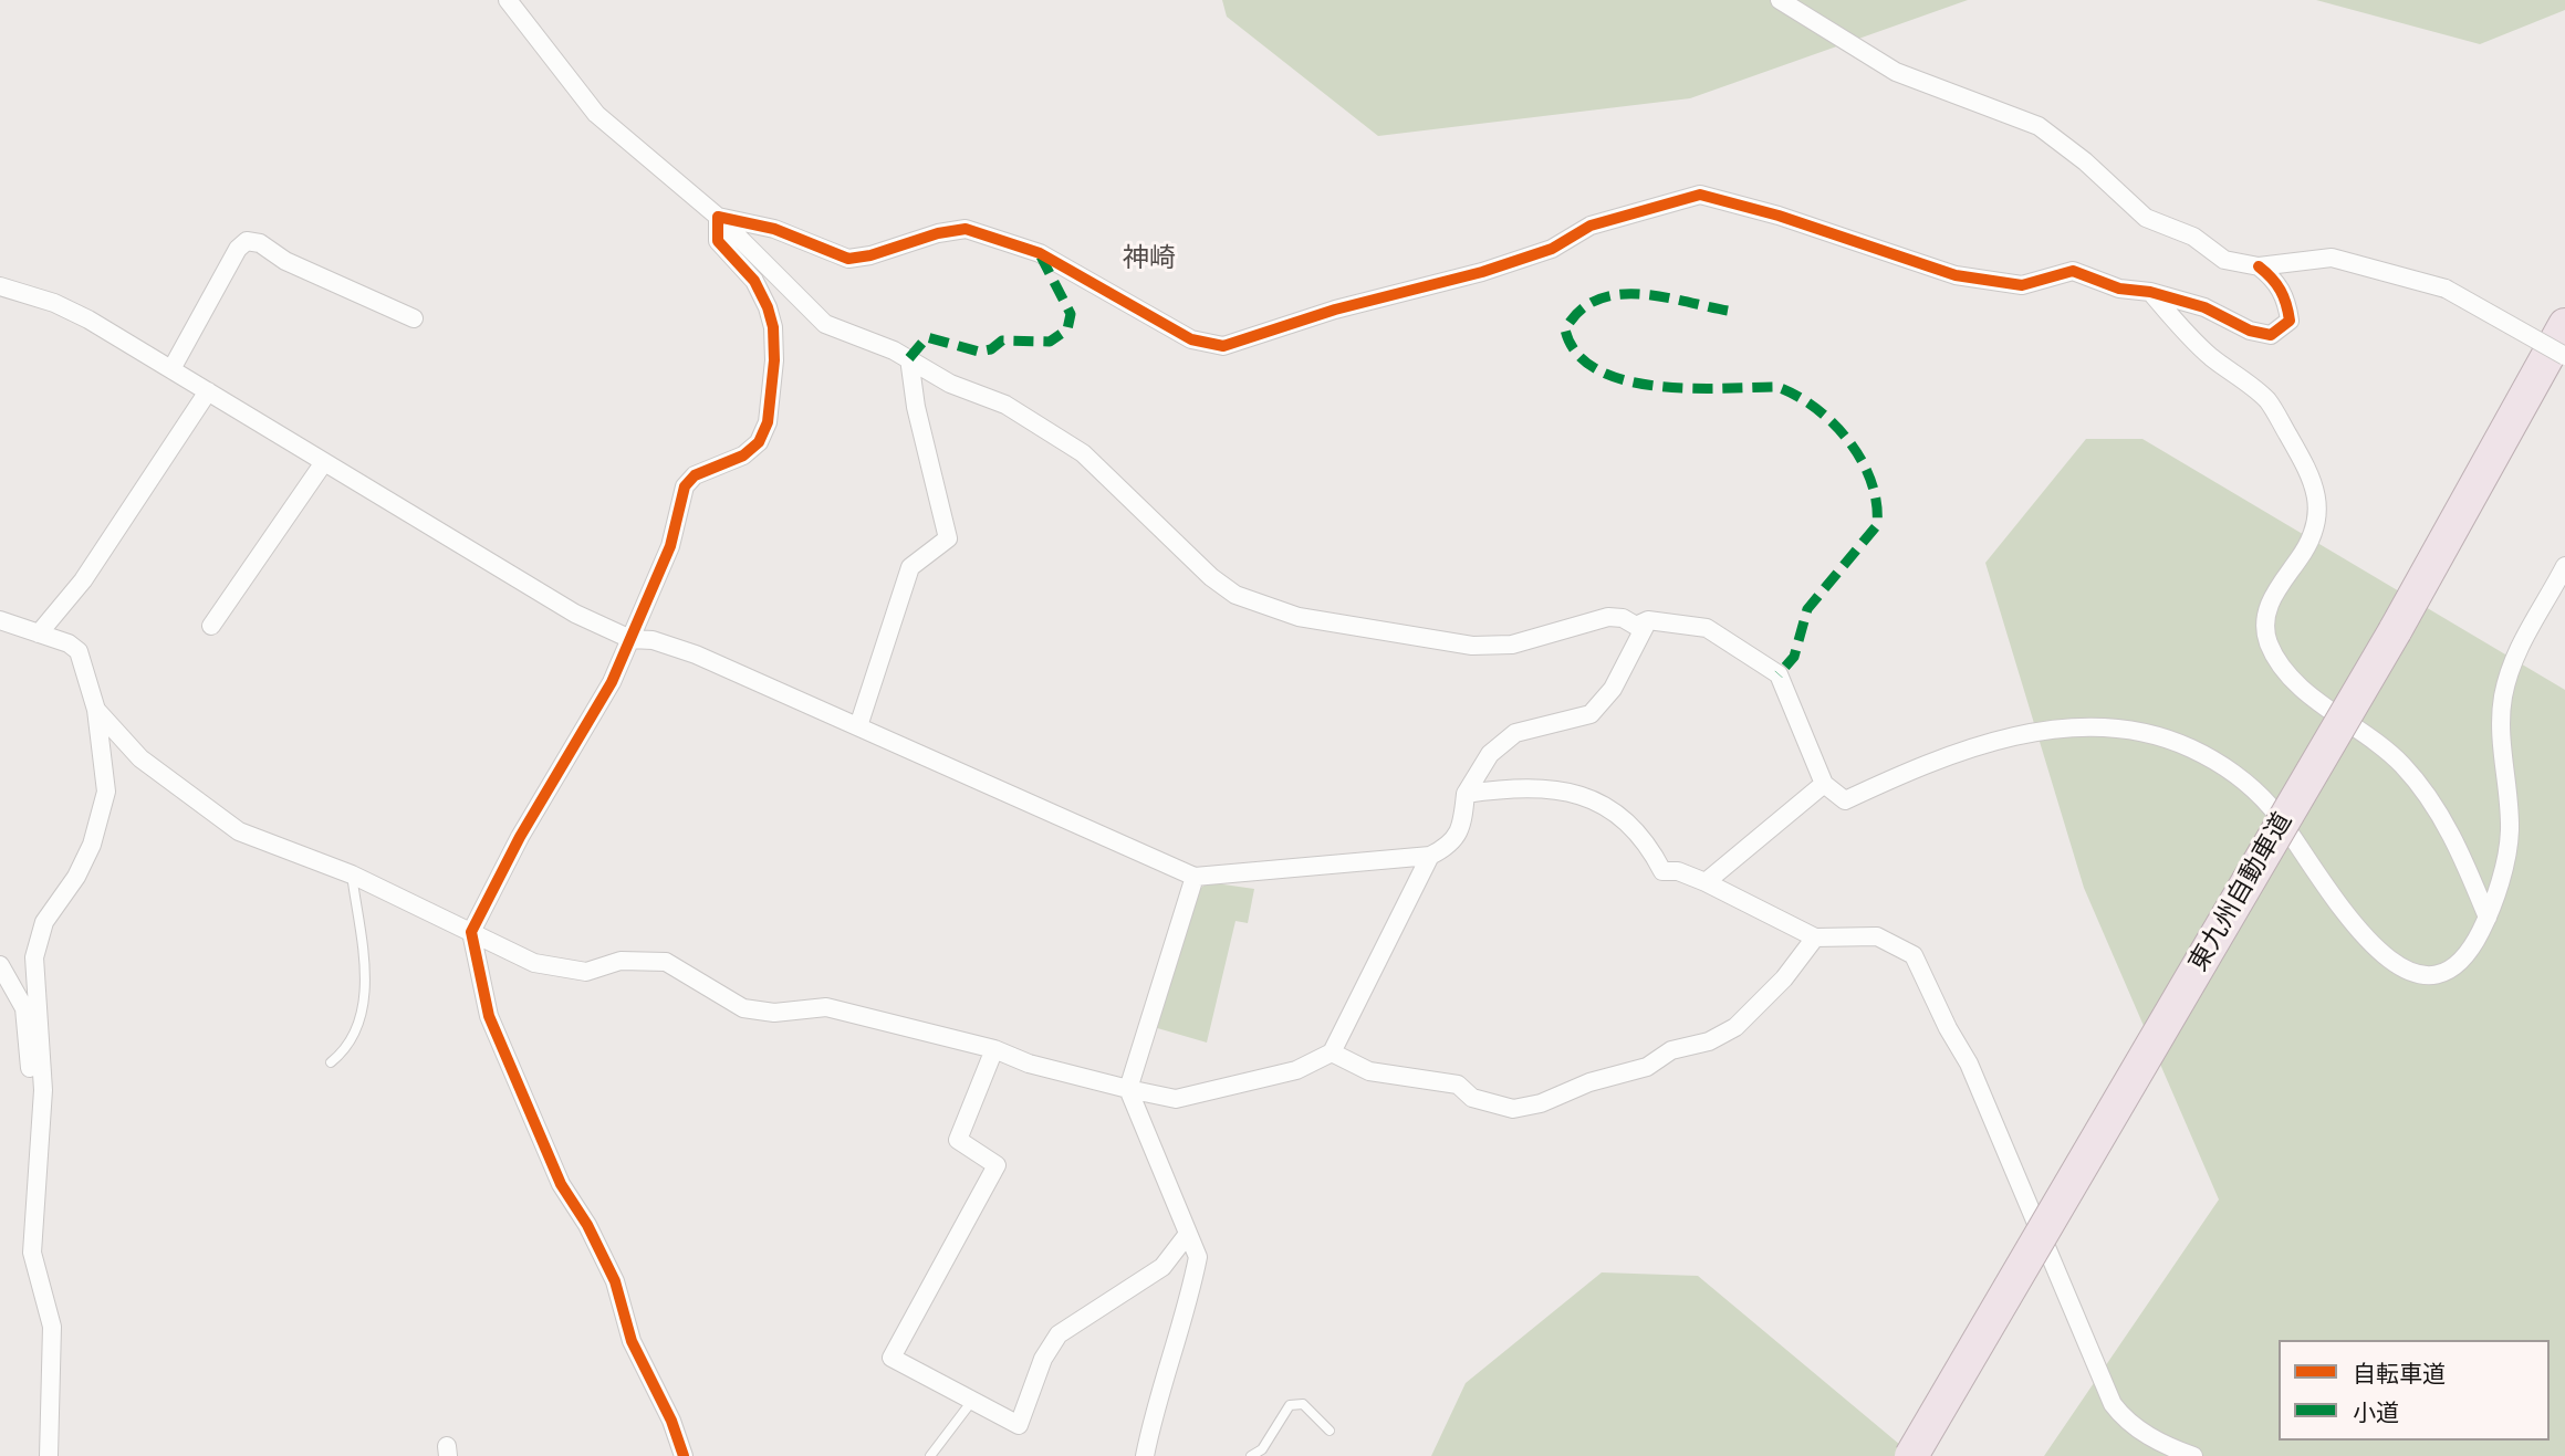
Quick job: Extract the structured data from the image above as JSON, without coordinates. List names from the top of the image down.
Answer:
{
  "streets": {
    "highway": ["東九州自動車道"]
  },
  "districts": ["神崎"],
  "legend": ["自転車道", "小道"]
}
